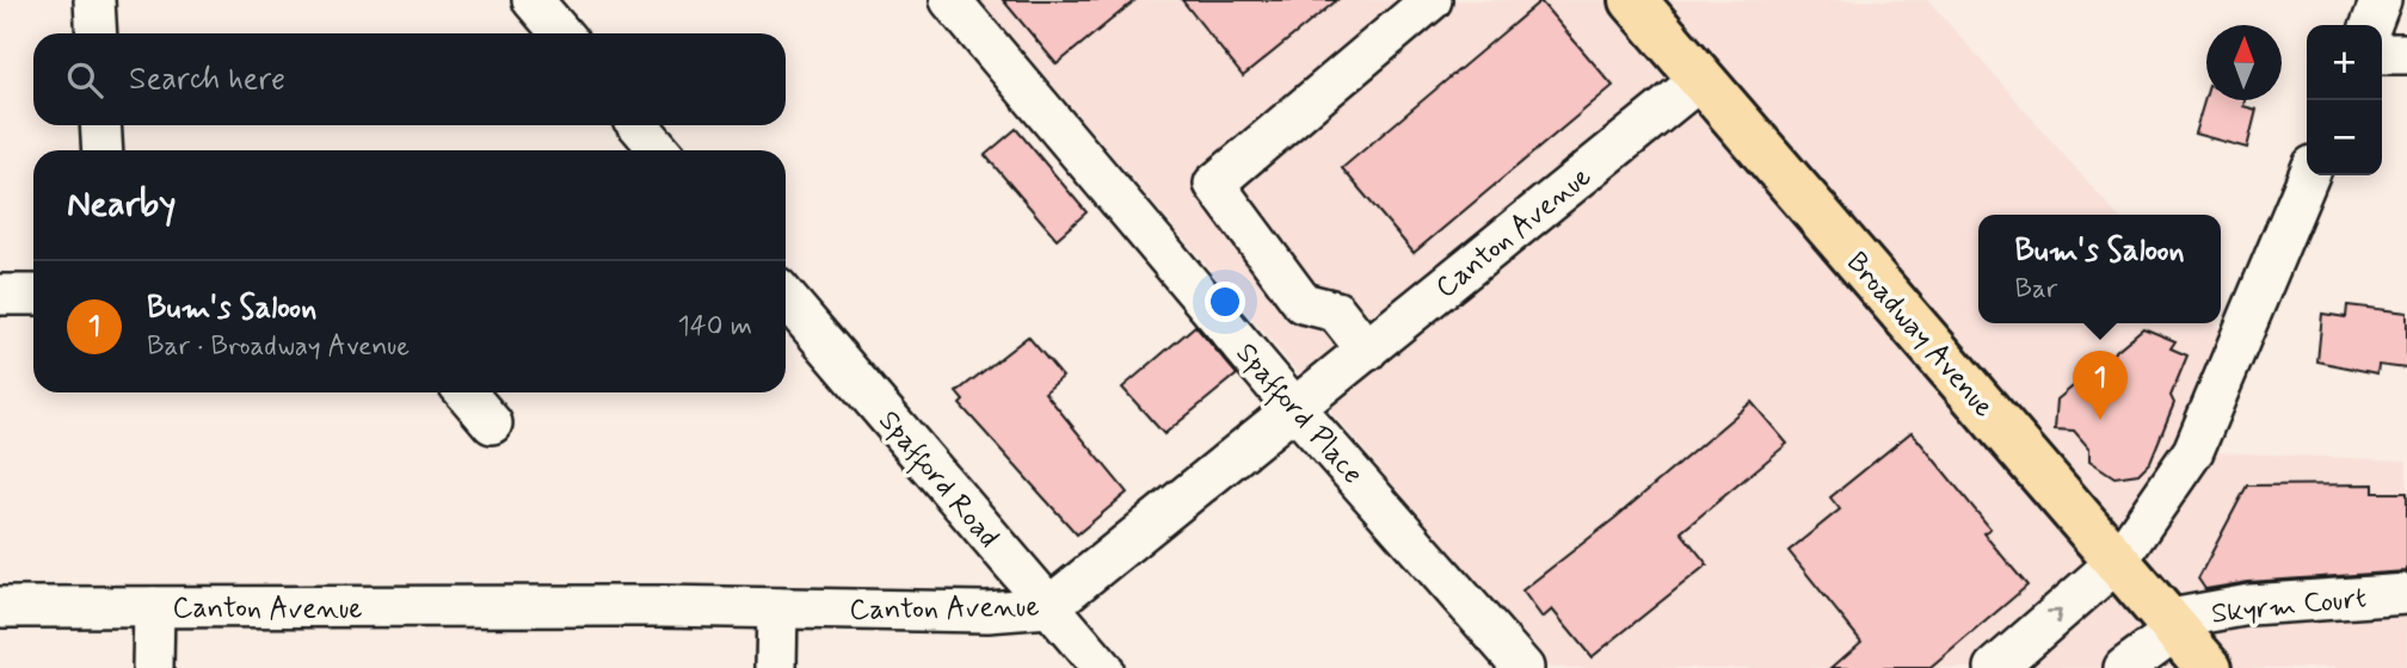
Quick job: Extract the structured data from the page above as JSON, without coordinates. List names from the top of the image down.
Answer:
{
  "streets": {
    "main road": ["Broadway Avenue"],
    "street": [
      "Canton Avenue",
      "Spafford Place",
      "Spafford Road",
      "Skyrm Court"
    ]
  },
  "crossings": [
    ["Canton Avenue", "Broadway Avenue"],
    ["Canton Avenue", "Spafford Place"],
    ["Canton Avenue", "Spafford Road"],
    ["Broadway Avenue", "Skyrm Court"]
  ],
  "north": "top",
  "page": {
    "map_buttons": ["+", "−"],
    "search": "Search here",
    "heading": "Nearby",
    "popup": ["Bum's Saloon", "Bar"],
    "list": [
      {
        "mark": "1",
        "name": "Bum's Saloon",
        "note": "Bar · Broadway Avenue",
        "value": "140 m"
      }
    ],
    "pins": "1"
  }
}
